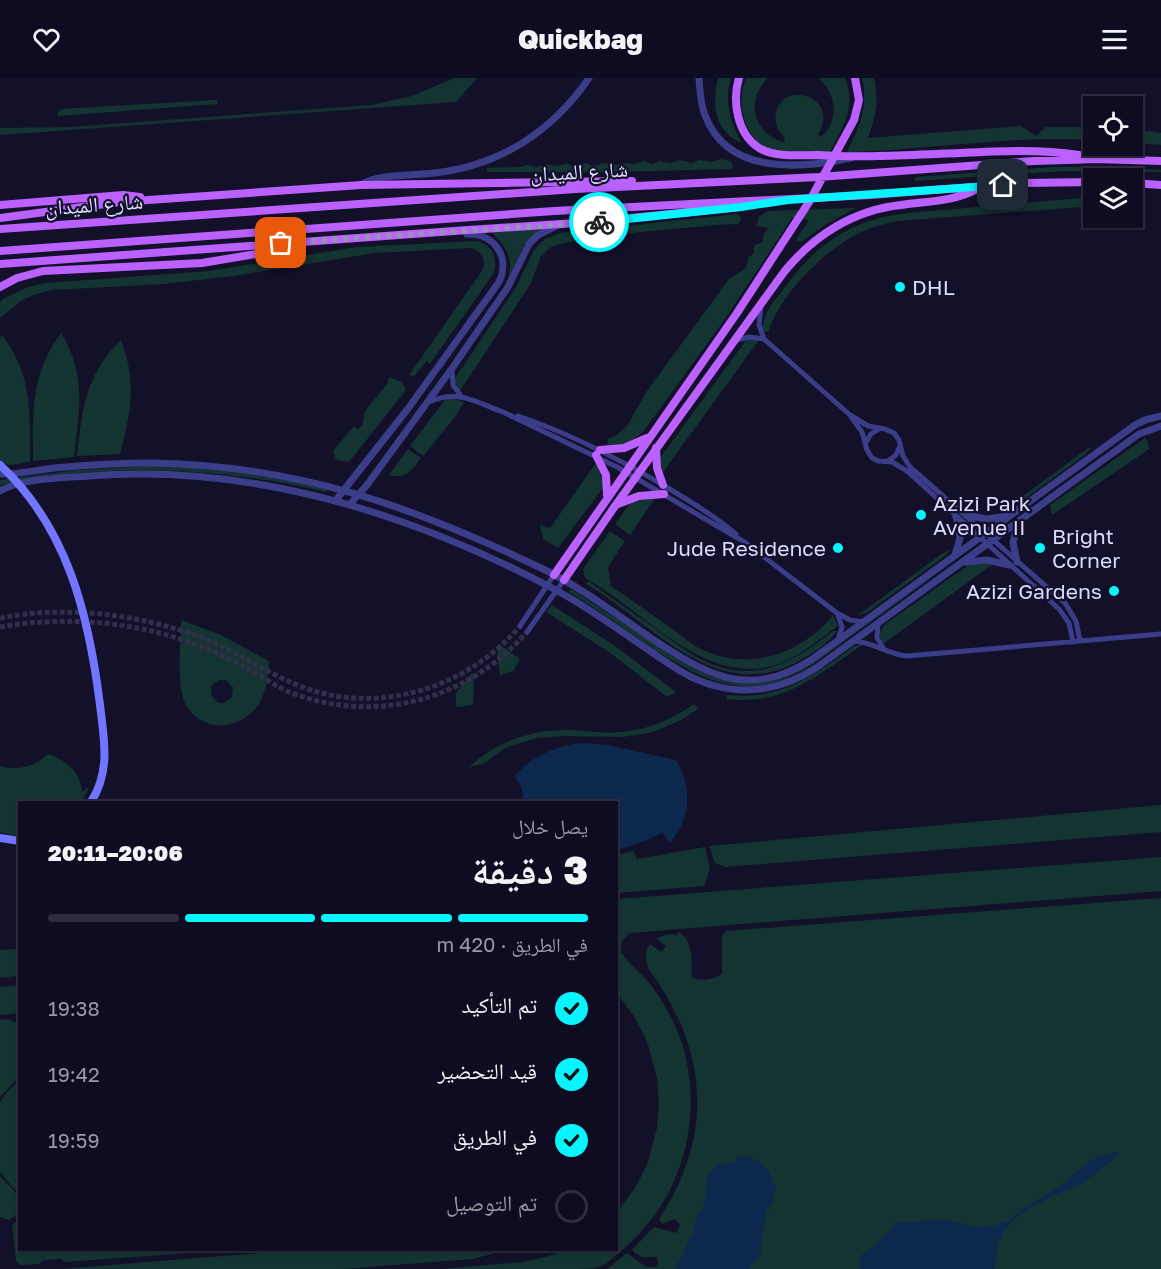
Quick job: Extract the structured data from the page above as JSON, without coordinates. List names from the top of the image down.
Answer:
{
  "streets": {
    "main road": ["شارع الميدان"]
  },
  "places": [
    "DHL",
    "Azizi Park Avenue II",
    "Jude Residence",
    "Bright Corner",
    "Azizi Gardens"
  ],
  "page": {
    "header": "Quickbag",
    "heading": ["3 دقيقة", "يصل خلال", "20:06–20:11"],
    "bar": "في الطريق · 420 m",
    "list": [
      ["تم التأكيد", "19:38"],
      ["قيد التحضير", "19:42"],
      ["في الطريق", "19:59"],
      "تم التوصيل"
    ]
  }
}
